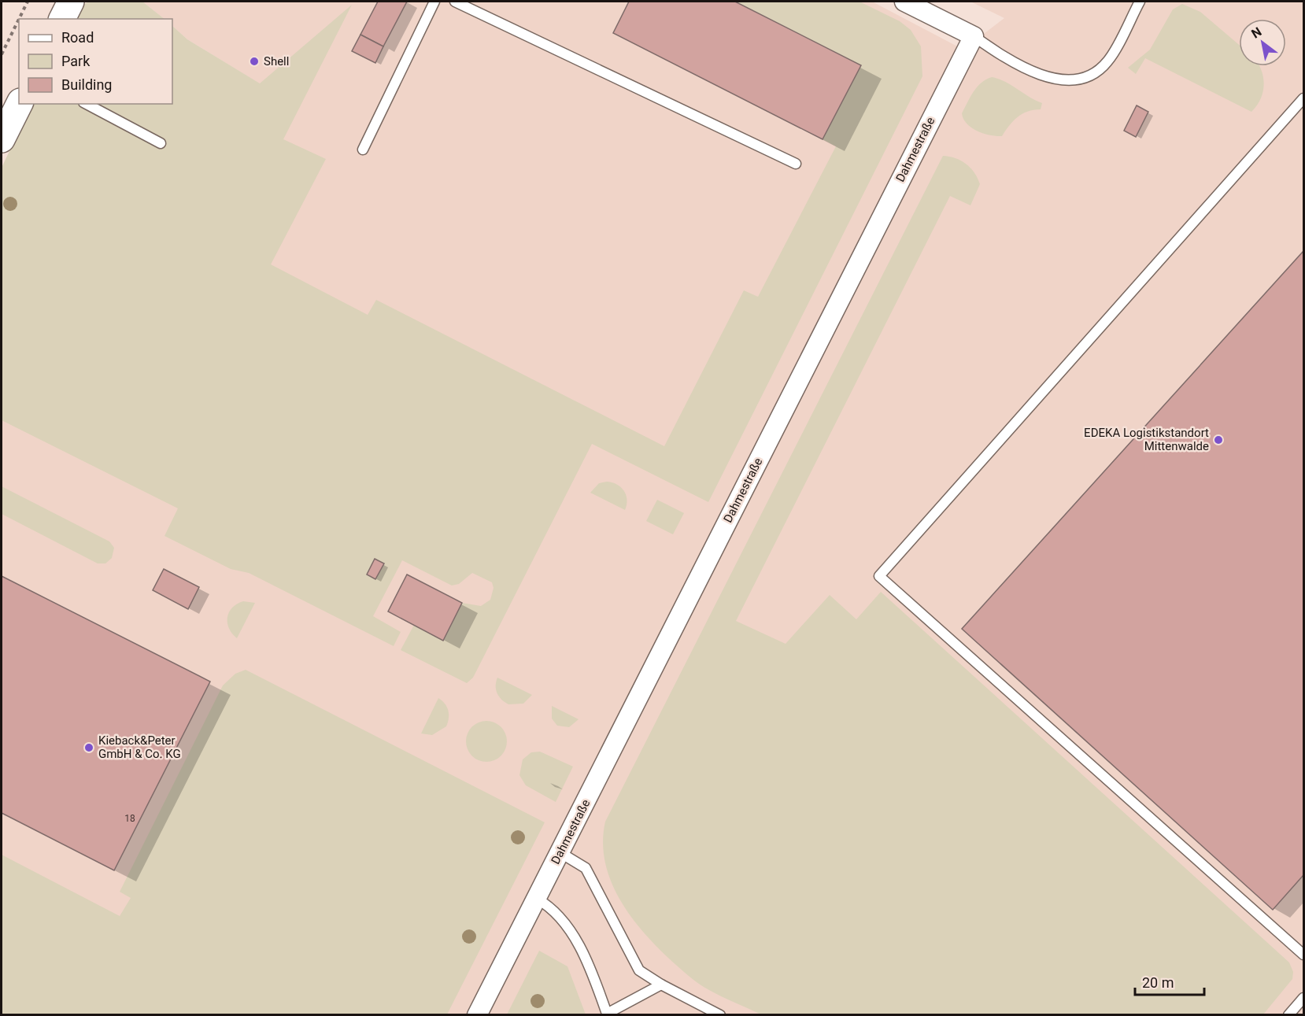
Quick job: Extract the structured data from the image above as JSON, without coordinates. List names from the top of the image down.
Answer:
{
  "streets": {
    "street": ["Dahmestraße"]
  },
  "places": ["Shell", "EDEKA Logistikstandort Mittenwalde", "Kieback&Peter GmbH & Co. KG"],
  "house_numbers": ["18"],
  "legend": ["Road", "Park", "Building"],
  "scale_bar": "20 m",
  "north": "top left"
}
